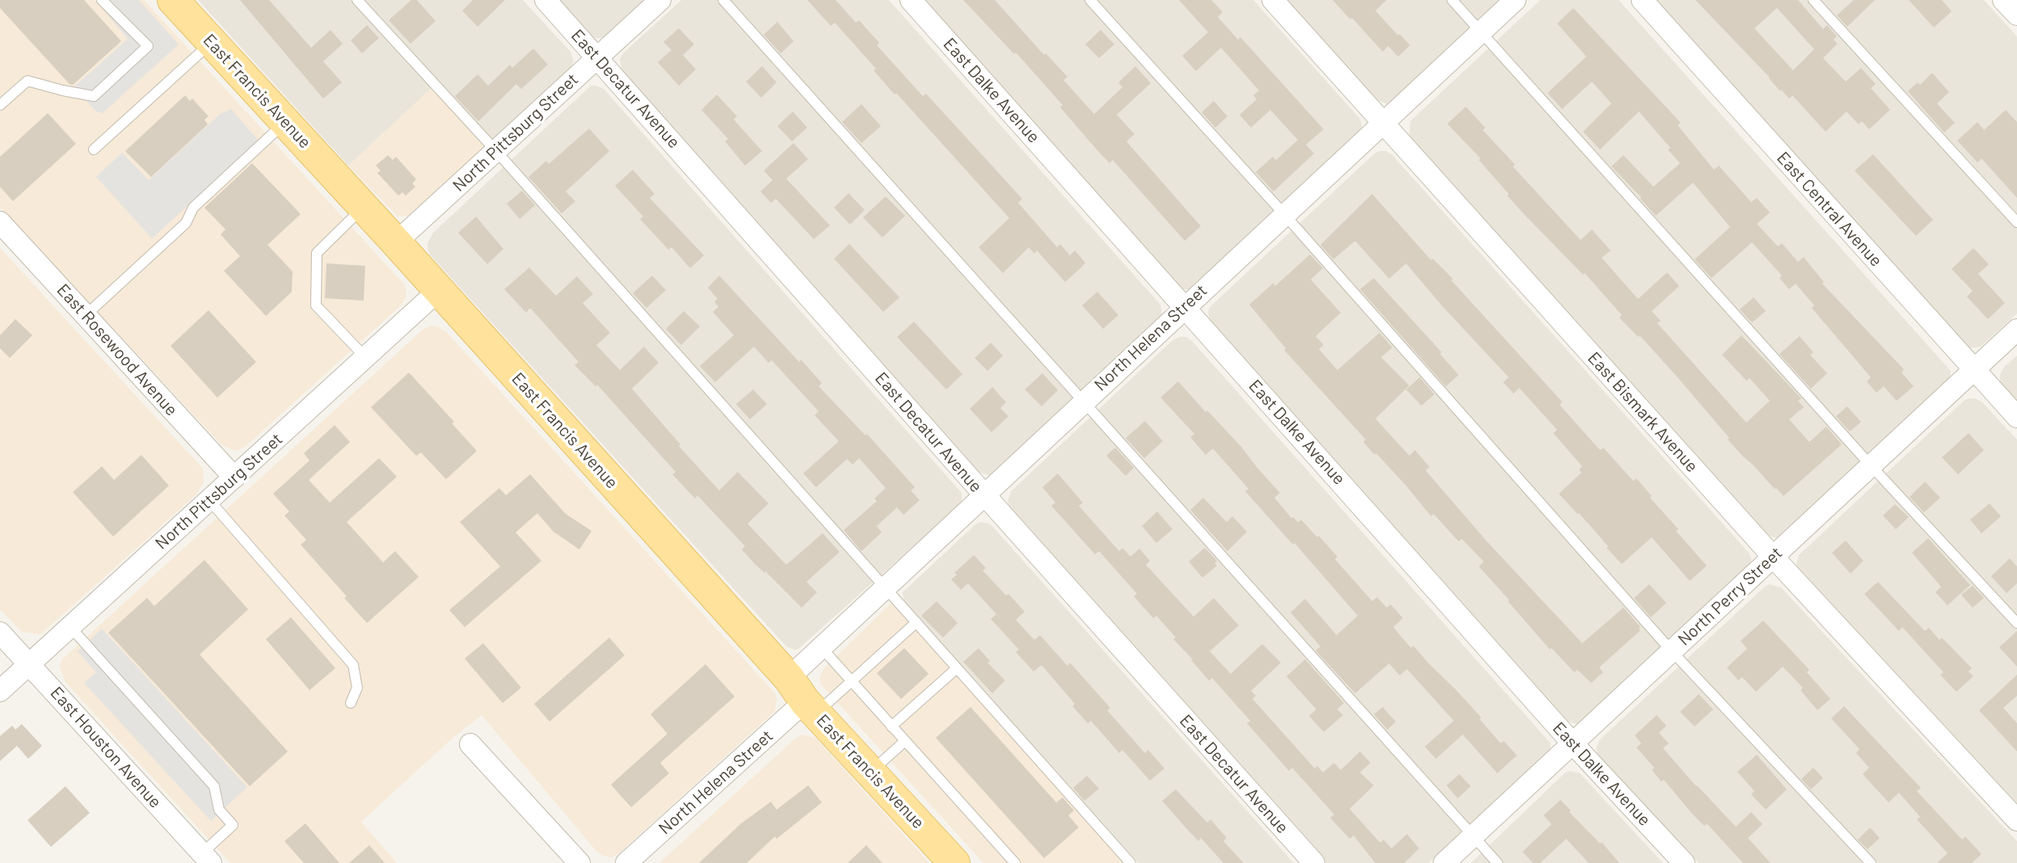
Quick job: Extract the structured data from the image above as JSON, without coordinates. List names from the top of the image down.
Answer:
{
  "streets": {
    "main road": ["East Francis Avenue"],
    "street": [
      "East Decatur Avenue",
      "East Dalke Avenue",
      "North Pittsburg Street",
      "East Central Avenue",
      "North Helena Street",
      "East Rosewood Avenue",
      "East Bismark Avenue",
      "North Perry Street",
      "East Houston Avenue"
    ]
  },
  "crossings": [
    ["East Decatur Avenue", "North Pittsburg Street"],
    ["East Decatur Avenue", "North Helena Street"],
    ["East Dalke Avenue", "North Helena Street"],
    ["East Dalke Avenue", "North Perry Street"],
    ["East Francis Avenue", "North Pittsburg Street"],
    ["East Francis Avenue", "North Helena Street"],
    ["North Pittsburg Street", "East Rosewood Avenue"],
    ["North Pittsburg Street", "East Houston Avenue"],
    ["East Central Avenue", "North Perry Street"],
    ["North Helena Street", "East Bismark Avenue"],
    ["East Bismark Avenue", "North Perry Street"]
  ]
}
